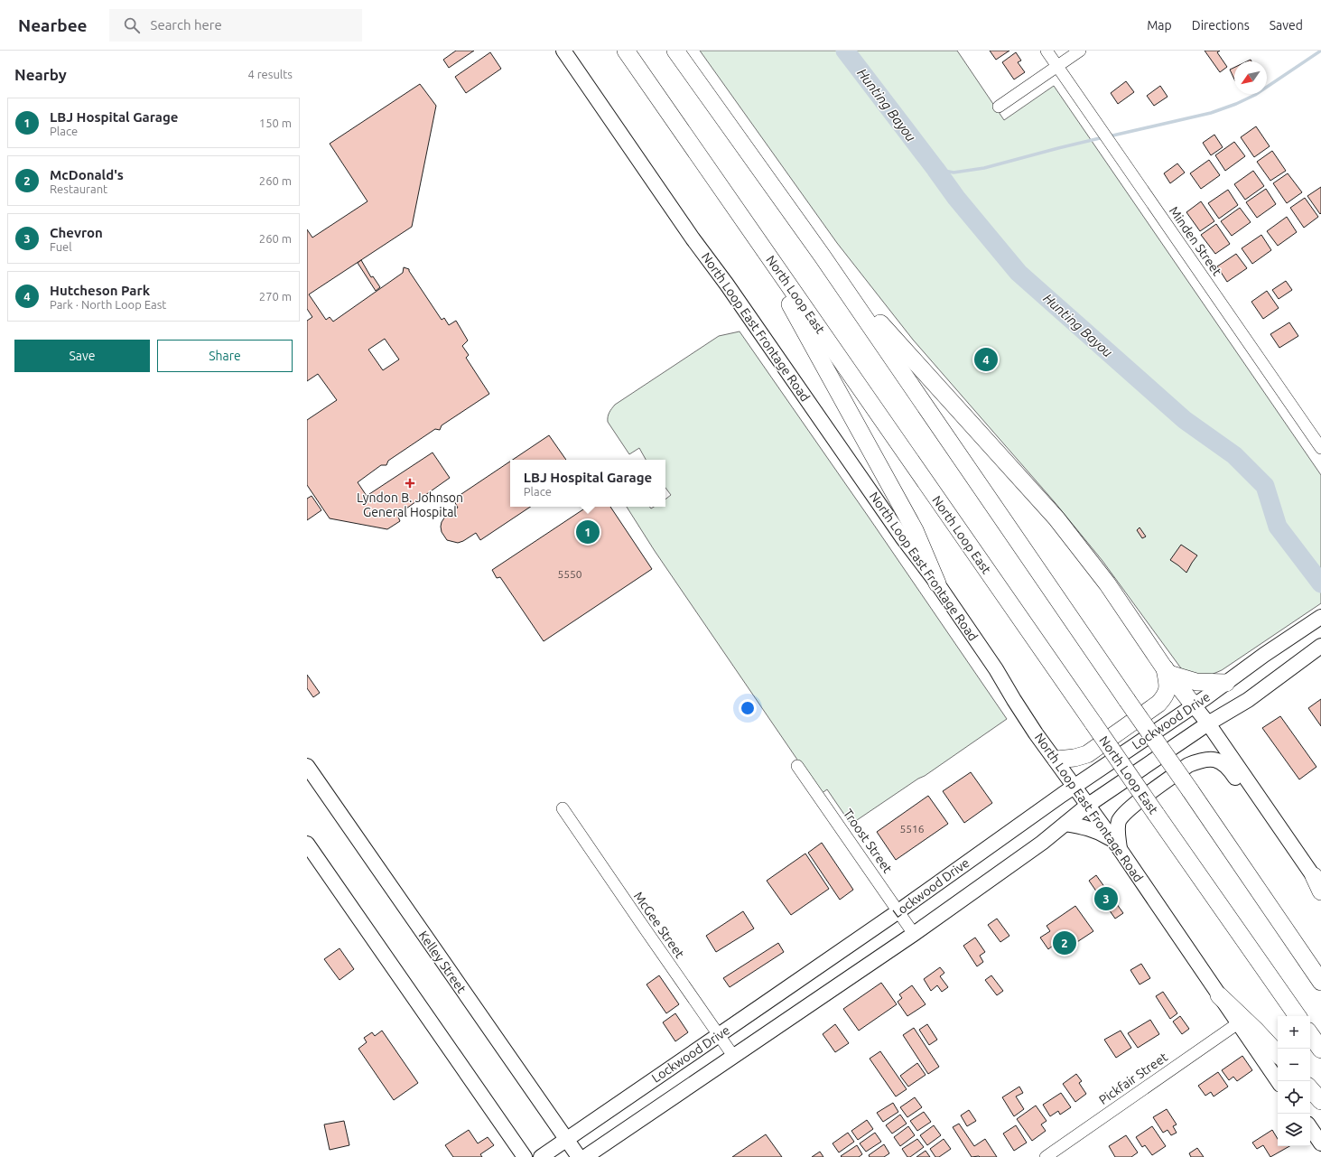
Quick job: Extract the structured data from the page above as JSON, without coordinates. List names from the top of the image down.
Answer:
{
  "streets": {
    "highway": ["North Loop East"],
    "main road": ["North Loop East Frontage Road", "Lockwood Drive", "Kelley Street"],
    "street": [
      "Minden Street",
      "Troost Street",
      "McGee Street",
      "Pickfair Street"
    ]
  },
  "crossings": [
    ["North Loop East Frontage Road", "Lockwood Drive"],
    ["North Loop East Frontage Road", "Pickfair Street"],
    ["Lockwood Drive", "Troost Street"],
    ["Lockwood Drive", "McGee Street"],
    ["Lockwood Drive", "Kelley Street"]
  ],
  "water": ["Hunting Bayou"],
  "places": {
    "health": ["Lyndon B. Johnson General Hospital"]
  },
  "house_numbers": ["5550", "5516"],
  "north": "bottom left",
  "page": {
    "header": "Nearbee",
    "search": "Search here",
    "nav": ["Map", "Directions", "Saved"],
    "heading": ["Nearby", "4 results"],
    "list": [
      {
        "mark": "1",
        "name": "LBJ Hospital Garage",
        "note": "Place",
        "value": "150 m"
      },
      {
        "mark": "2",
        "name": "McDonald's",
        "note": "Restaurant",
        "value": "260 m"
      },
      {
        "mark": "3",
        "name": "Chevron",
        "note": "Fuel",
        "value": "260 m"
      },
      {
        "mark": "4",
        "name": "Hutcheson Park",
        "note": "Park · North Loop East",
        "value": "270 m"
      }
    ],
    "buttons": ["Save", "Share"],
    "pins": [
      "4",
      "1",
      "3",
      "2"
    ],
    "popup": ["LBJ Hospital Garage", "Place"],
    "map_buttons": ["+", "−"]
  }
}
